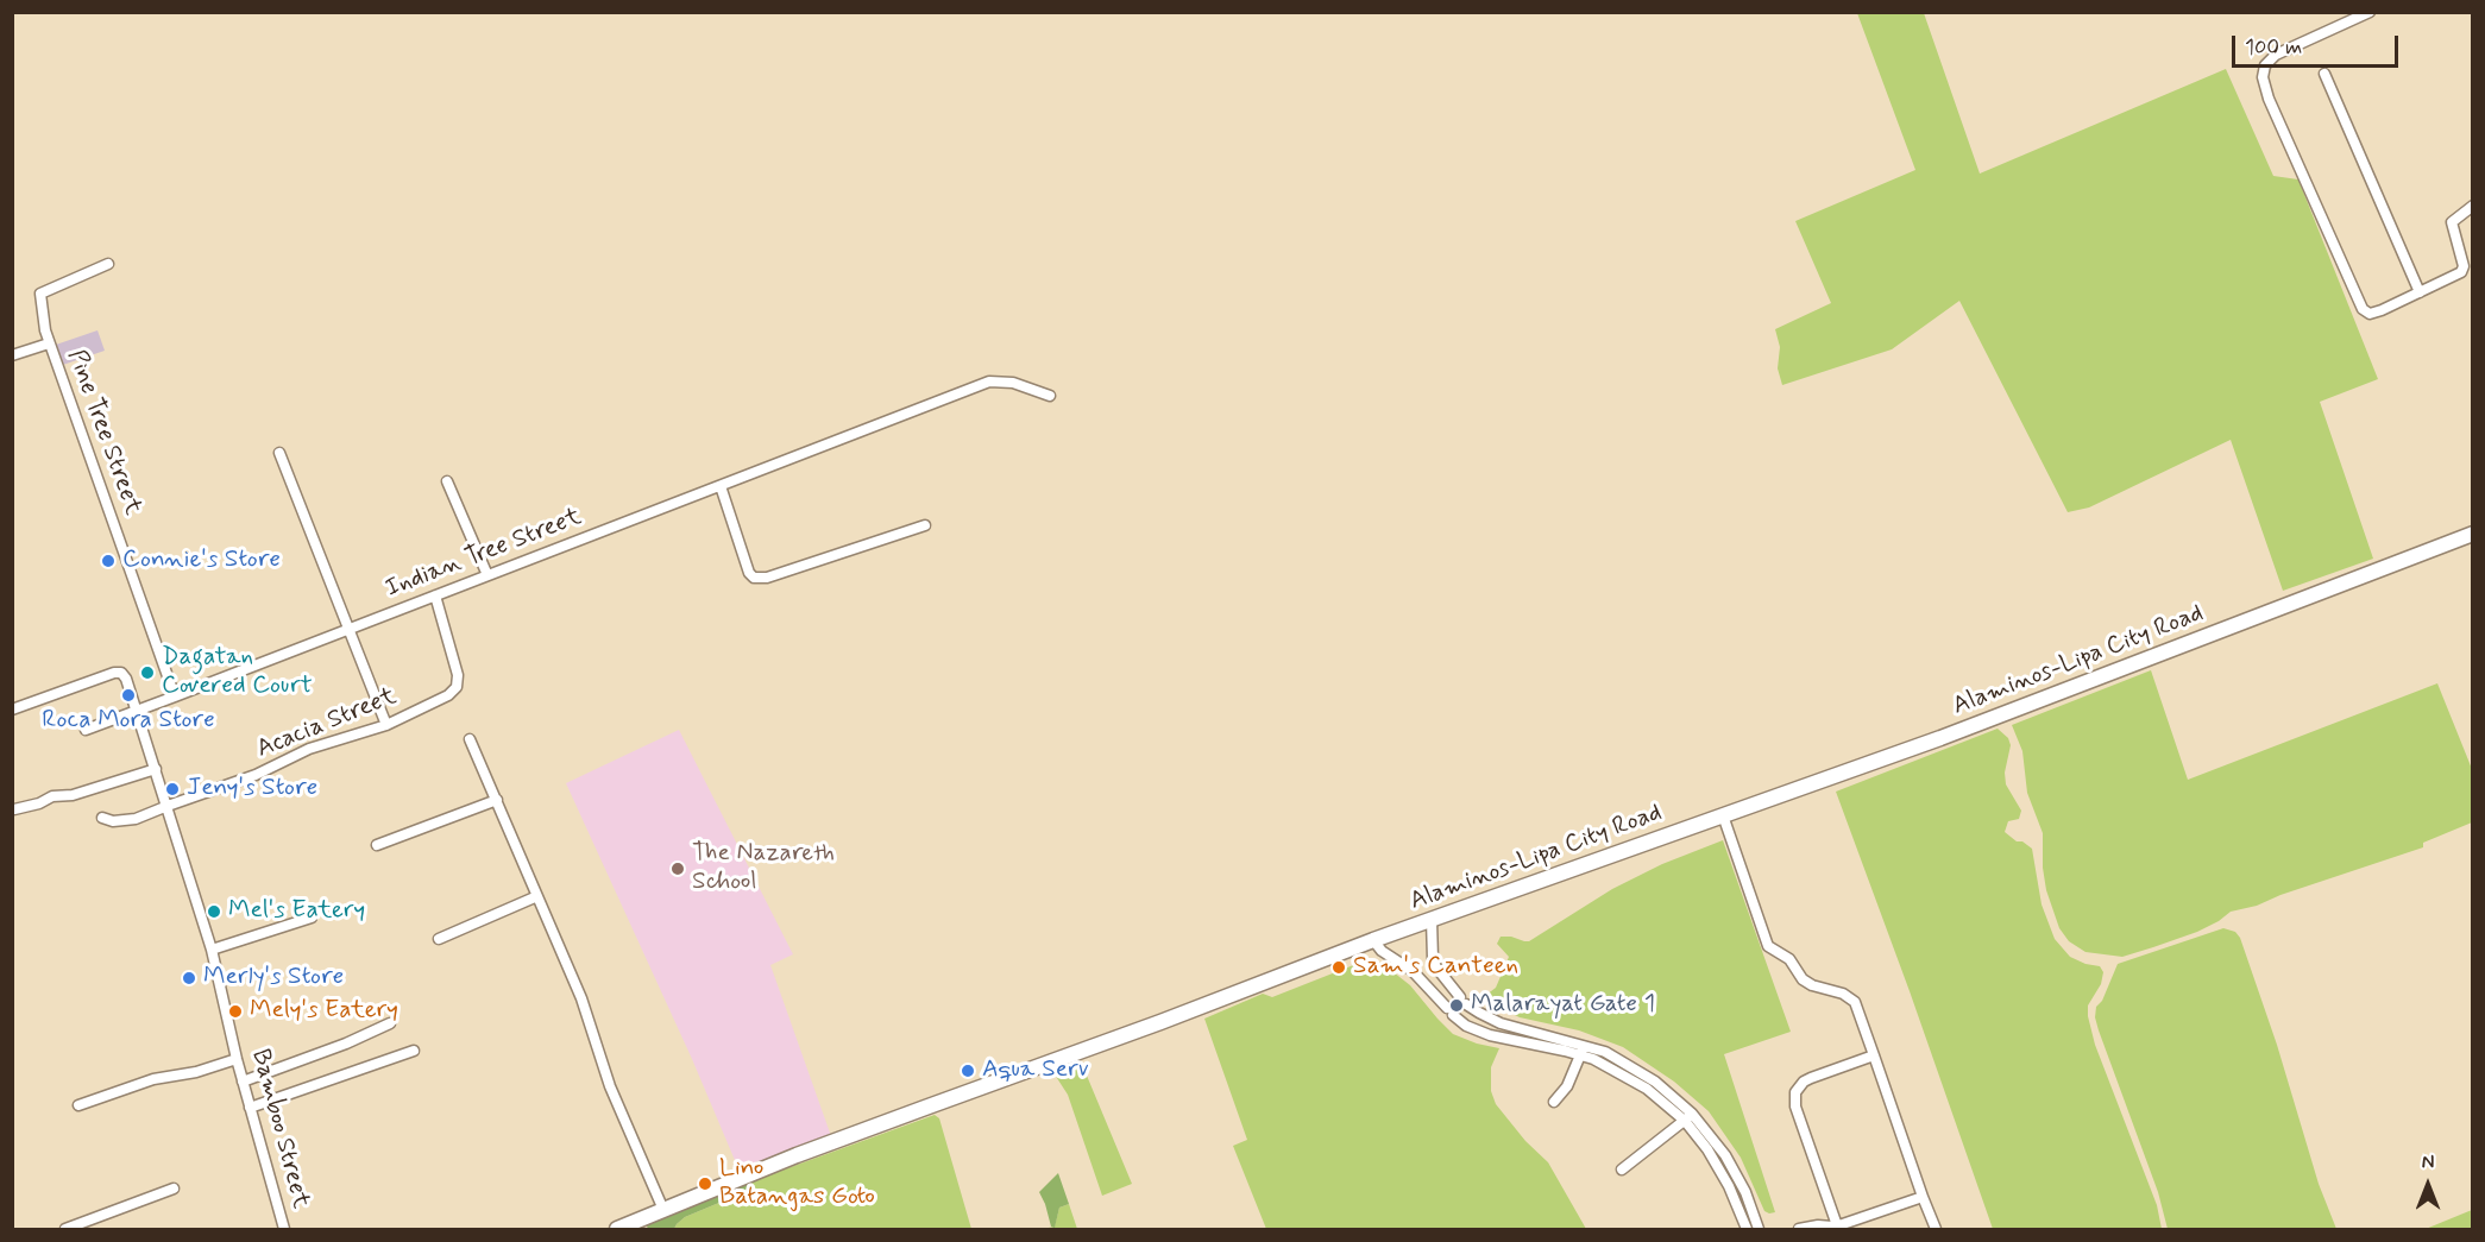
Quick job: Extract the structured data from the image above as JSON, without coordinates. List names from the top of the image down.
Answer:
{
  "streets": {
    "main road": ["Alaminos-Lipa City Road"],
    "street": [
      "Pine Tree Street",
      "Indian Tree Street",
      "Acacia Street",
      "Bamboo Street"
    ]
  },
  "crossings": [
    ["Pine Tree Street", "Indian Tree Street"],
    ["Indian Tree Street", "Acacia Street"],
    ["Indian Tree Street", "Bamboo Street"],
    ["Acacia Street", "Bamboo Street"]
  ],
  "places": [
    "Connie's Store",
    "Dagatan Covered Court",
    "Roca Mora Store",
    "Jeny's Store",
    "The Nazareth School",
    "Mel's Eatery",
    "Sam's Canteen",
    "Merly's Store",
    "Malarayat Gate 1",
    "Mely's Eatery",
    "Aqua Serv",
    "Lino Batangas Goto"
  ],
  "scale_bar": "100 m",
  "north": "top"
}
